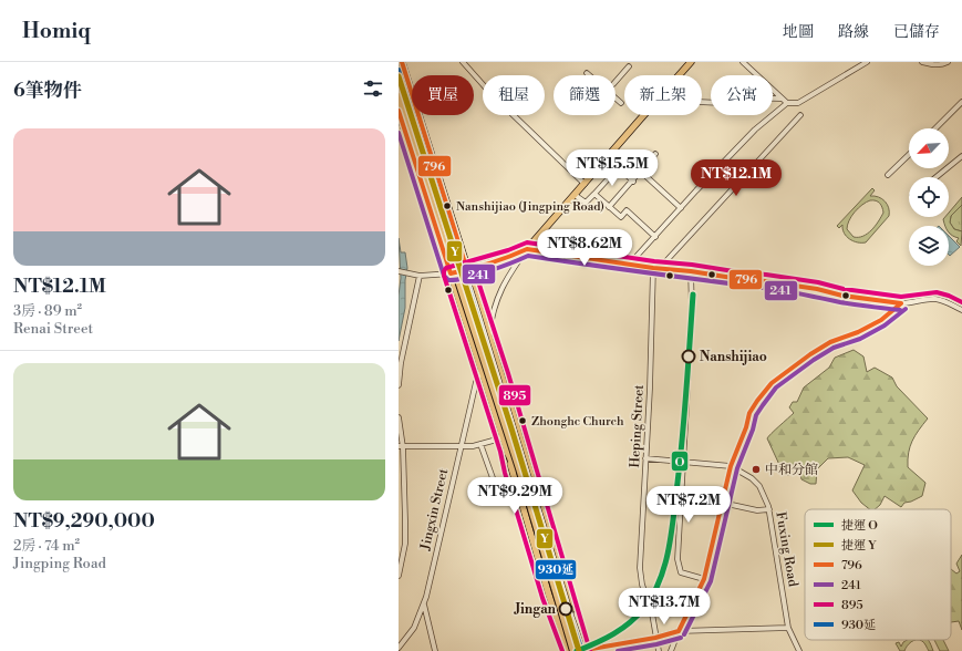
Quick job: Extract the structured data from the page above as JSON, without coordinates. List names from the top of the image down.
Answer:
{
  "streets": {
    "street": ["Heping Street", "Jingxin Street", "Fuxing Road"]
  },
  "places": [
    "Nanshijiao (Jingping Road)",
    "Nanshijiao",
    "Zhonghe Church",
    "中和分館",
    "Jingan"
  ],
  "lines": [
    "transit line 796",
    "transit line 930延",
    "transit line 241",
    "metro line Y",
    "transit line 895",
    "metro line O"
  ],
  "legend": [
    "捷運 O",
    "捷運 Y",
    "796",
    "241",
    "895",
    "930延"
  ],
  "north": "bottom left",
  "page": {
    "header": "Homiq",
    "nav": ["地圖", "路線", "已儲存"],
    "heading": "6筆物件",
    "chip": [
      "買屋",
      "租屋",
      "篩選",
      "新上架",
      "公寓"
    ],
    "list": [
      {
        "name": "NT$12.1M",
        "note": "3房 · 89 m² · Renai Street"
      },
      {
        "name": "NT$9,290,000",
        "note": "2房 · 74 m² · Jingping Road"
      }
    ],
    "price": [
      "NT$15.5M",
      "NT$12.1M",
      "NT$8.62M",
      "NT$9.29M",
      "NT$7.2M",
      "NT$13.7M"
    ]
  }
}
